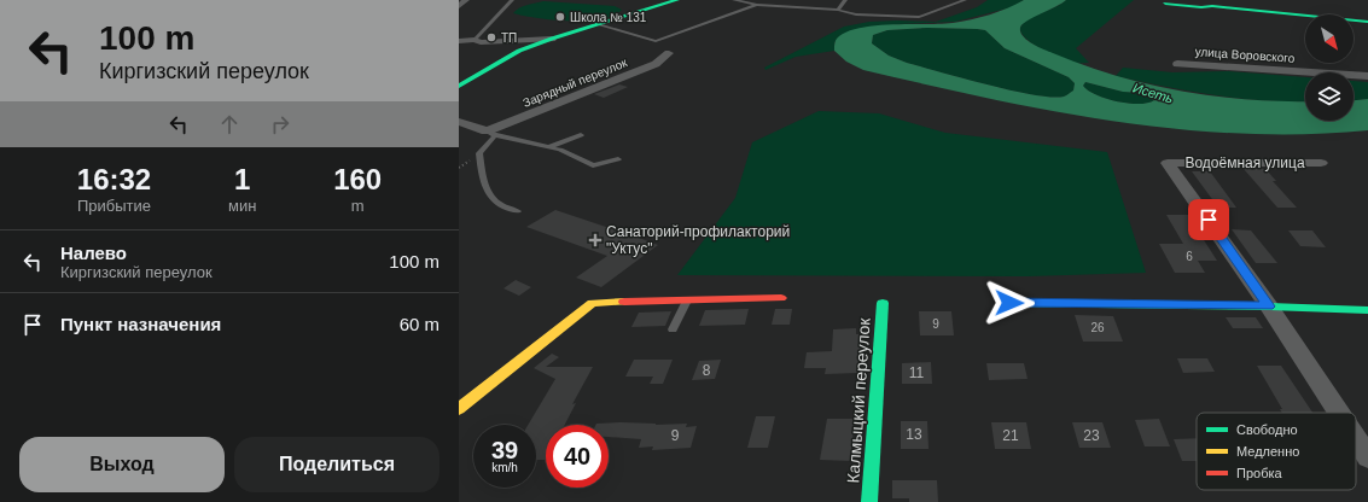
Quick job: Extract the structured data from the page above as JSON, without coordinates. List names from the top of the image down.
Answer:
{
  "streets": {
    "street": [
      "улица Воровского",
      "Зарядный переулок",
      "Водоёмная улица",
      "Калмыцкий переулок"
    ]
  },
  "water": ["Исеть"],
  "places": {
    "other": ["Школа № 131", "ТП"],
    "health": ["Санаторий-профилакторий \"Уктус\""]
  },
  "house_numbers": [
    "6",
    "9",
    "26",
    "8",
    "11",
    "13",
    "9",
    "21",
    "23"
  ],
  "legend": ["Свободно", "Медленно", "Пробка"],
  "north": "bottom right",
  "page": {
    "turn": ["100 m", "Киргизский переулок"],
    "eta": [
      "16:32",
      "Прибытие",
      "1",
      "мин",
      "160",
      "m"
    ],
    "list": [
      {
        "name": "Налево",
        "note": "Киргизский переулок",
        "value": "100 m"
      },
      {
        "name": "Пункт назначения",
        "value": "60 m"
      }
    ],
    "speed": "39 km/h",
    "limit": "40",
    "buttons": ["Выход", "Поделиться"]
  }
}
